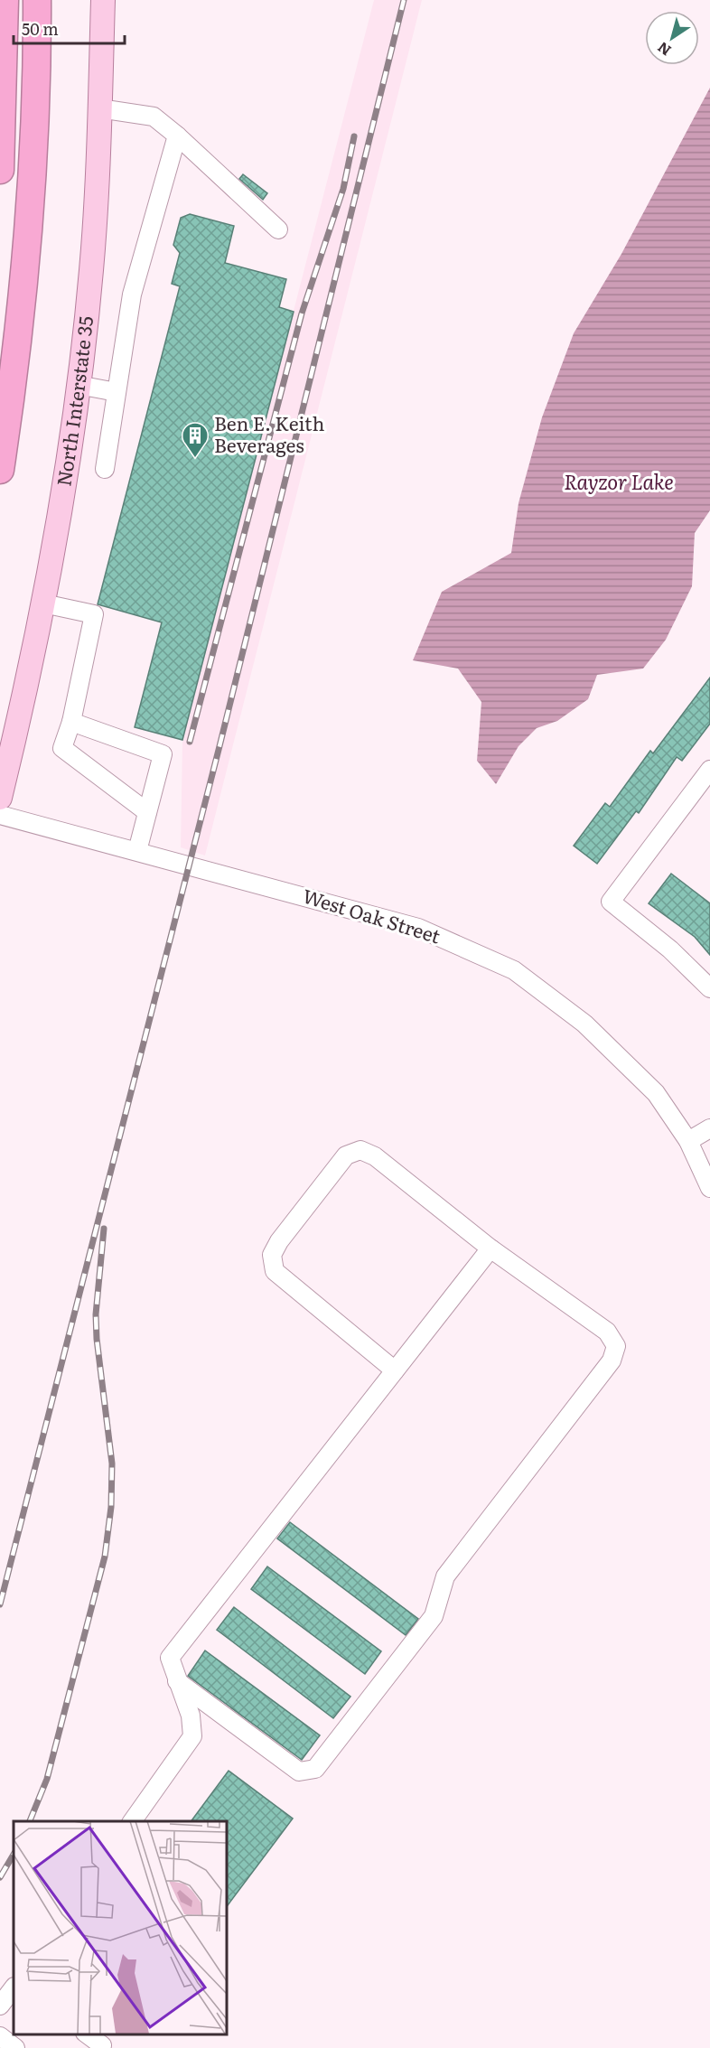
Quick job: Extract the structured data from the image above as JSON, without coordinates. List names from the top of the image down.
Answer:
{
  "streets": {
    "main road": ["North Interstate 35"],
    "street": ["West Oak Street"]
  },
  "water": ["Rayzor Lake"],
  "places": {
    "building": ["Ben E. Keith Beverages"]
  },
  "scale_bar": "50 m",
  "north": "bottom left"
}
